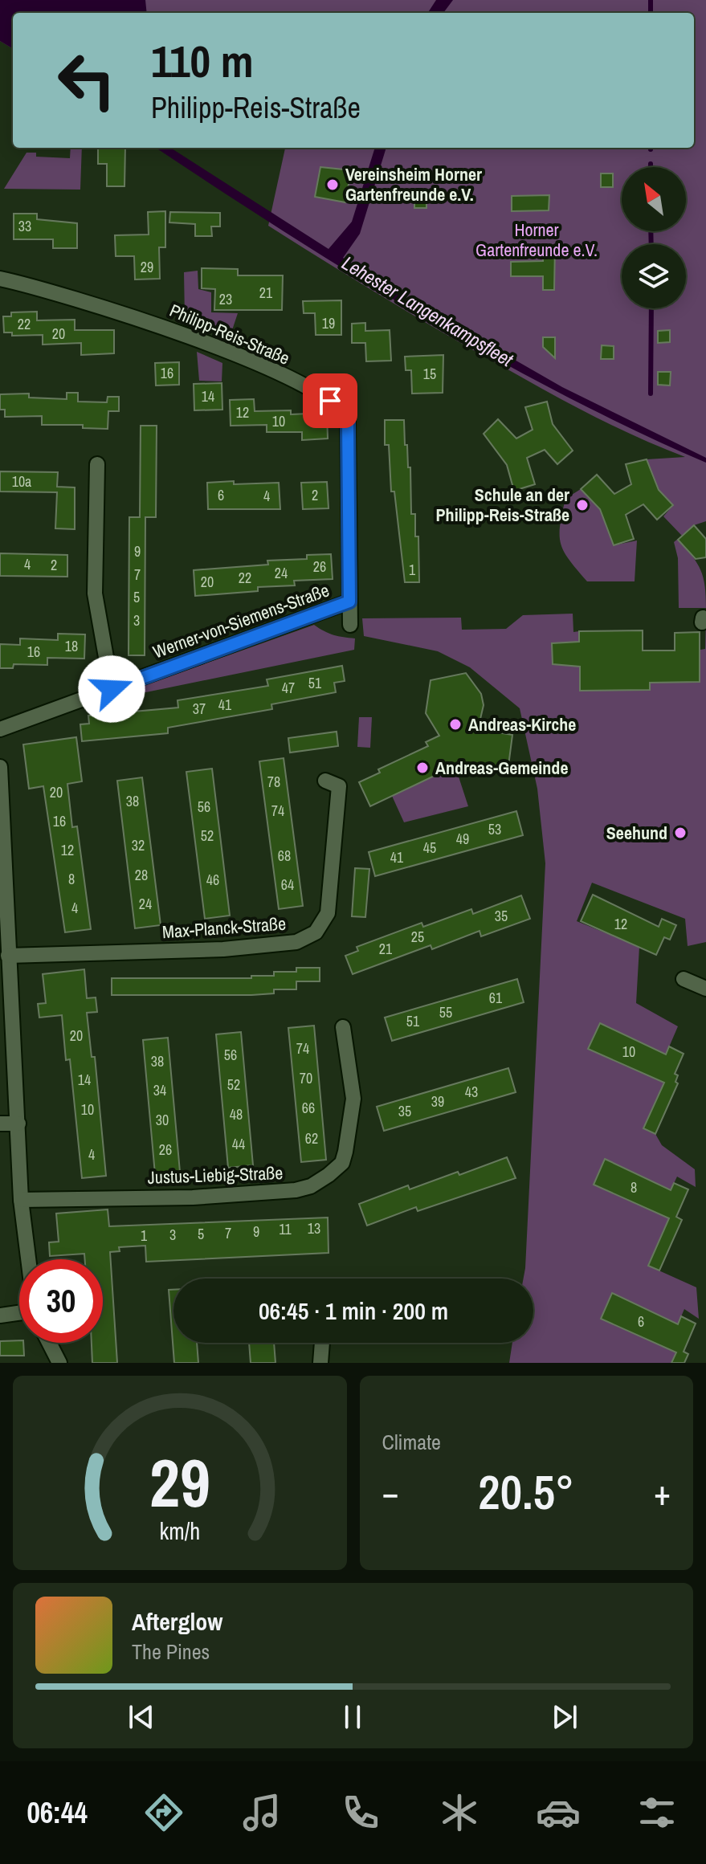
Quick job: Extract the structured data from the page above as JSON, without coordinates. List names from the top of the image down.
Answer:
{
  "streets": {
    "street": [
      "Philipp-Reis-Straße",
      "Werner-von-Siemens-Straße",
      "Max-Planck-Straße",
      "Justus-Liebig-Straße"
    ]
  },
  "crossings": [
    ["Philipp-Reis-Straße", "Werner-von-Siemens-Straße"]
  ],
  "water": ["Lehester Langenkampsfleet"],
  "parks": ["Horner Gartenfreunde e.V."],
  "places": [
    "Vereinsheim Horner Gartenfreunde e.V.",
    "Schule an der Philipp-Reis-Straße",
    "Andreas-Kirche",
    "Andreas-Gemeinde",
    "Seehund"
  ],
  "house_numbers": [
    "33",
    "29",
    "21",
    "23",
    "19",
    "22",
    "20",
    "16",
    "15",
    "14",
    "12",
    "10",
    "10a",
    "6",
    "2",
    "4",
    "9",
    "4",
    "2",
    "26",
    "1",
    "24",
    "7",
    "22",
    "20",
    "5",
    "3",
    "18",
    "16",
    "51",
    "47",
    "41",
    "37",
    "78",
    "20",
    "38",
    "56",
    "74",
    "16",
    "53",
    "52",
    "49",
    "32",
    "45",
    "12",
    "68",
    "41",
    "28",
    "8",
    "46",
    "64",
    "24",
    "4",
    "35",
    "12",
    "25",
    "21",
    "61",
    "55",
    "51",
    "20",
    "74",
    "10",
    "56",
    "38",
    "70",
    "14",
    "52",
    "34",
    "43",
    "39",
    "66",
    "10",
    "35",
    "48",
    "30",
    "62",
    "44",
    "26",
    "4",
    "8",
    "13",
    "11",
    "9",
    "7",
    "5",
    "3",
    "1",
    "6"
  ],
  "north": "top left",
  "page": {
    "turn": ["110 m", "Philipp-Reis-Straße"],
    "limit": "30",
    "trip": "06:45 · 1 min · 200 m",
    "tile": "Climate",
    "heat": ["−", "20.5°", "+"],
    "song": ["Afterglow", "The Pines"],
    "tabs": "06:44",
    "gauge": ["29", "km/h"]
  }
}
